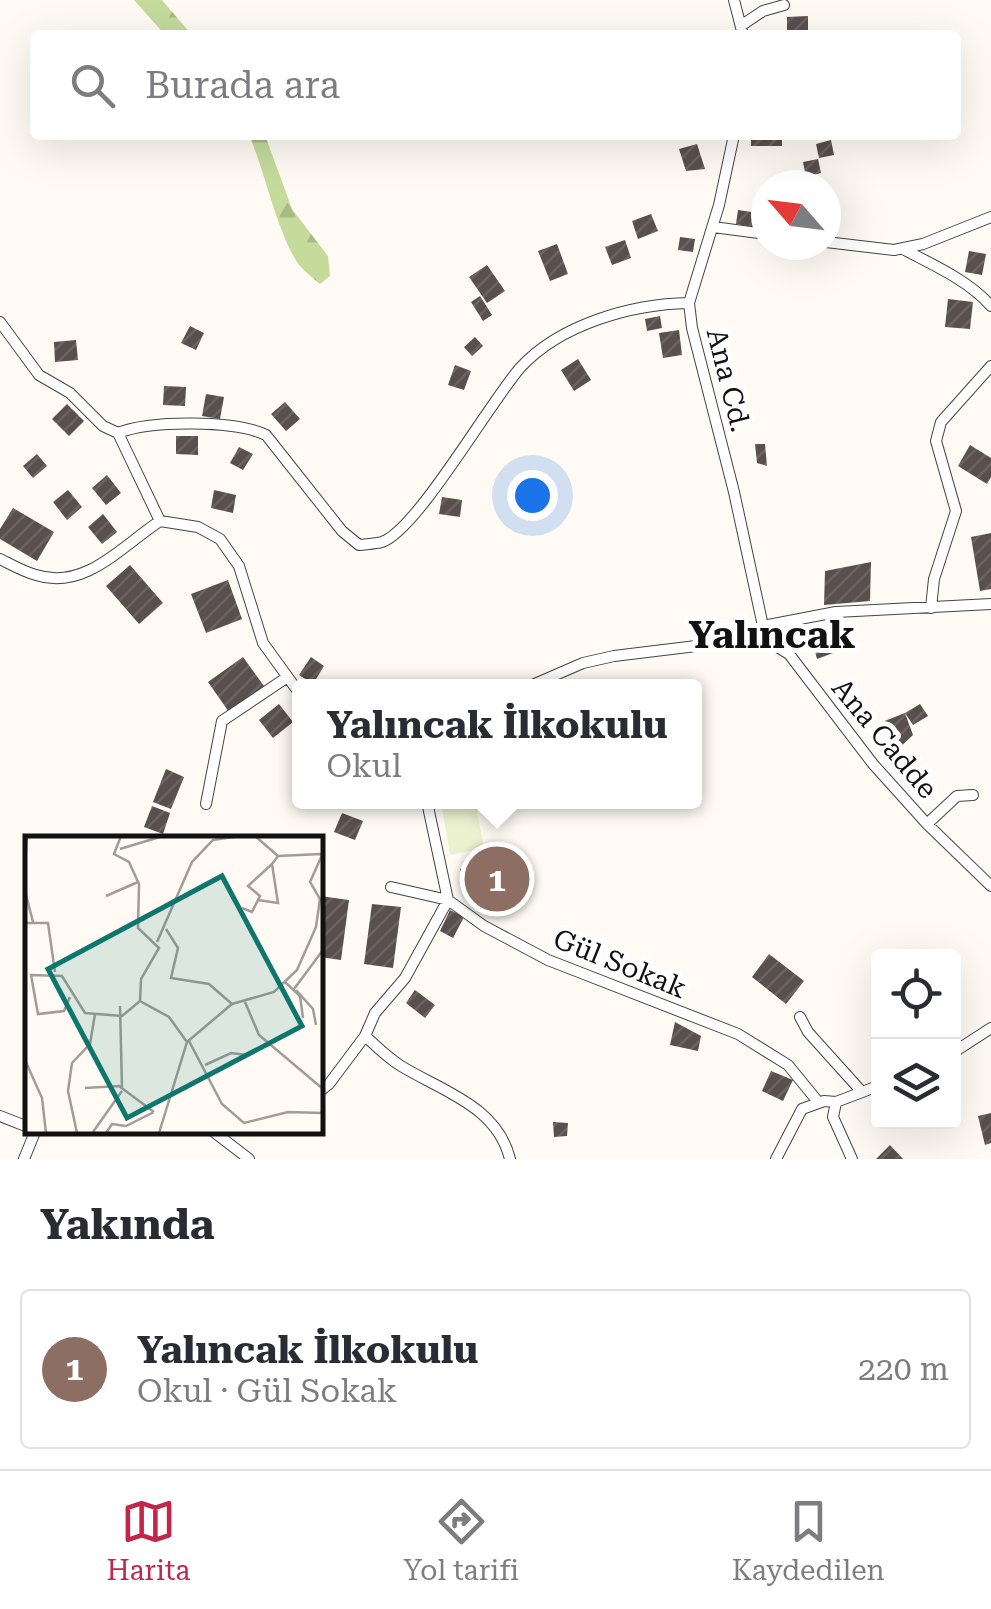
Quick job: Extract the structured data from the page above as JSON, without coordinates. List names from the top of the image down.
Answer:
{
  "streets": {
    "street": ["Ana Cd.", "Ana Cadde", "Gül Sokak"]
  },
  "crossings": [
    ["Ana Cd.", "Ana Cadde"]
  ],
  "districts": ["Yalıncak"],
  "north": "top left",
  "page": {
    "search": "Burada ara",
    "popup": ["Yalıncak İlkokulu", "Okul"],
    "pins": "1",
    "heading": "Yakında",
    "list": [
      {
        "mark": "1",
        "name": "Yalıncak İlkokulu",
        "note": "Okul · Gül Sokak",
        "value": "220 m"
      }
    ],
    "nav": ["Harita", "Yol tarifi", "Kaydedilen"]
  }
}
